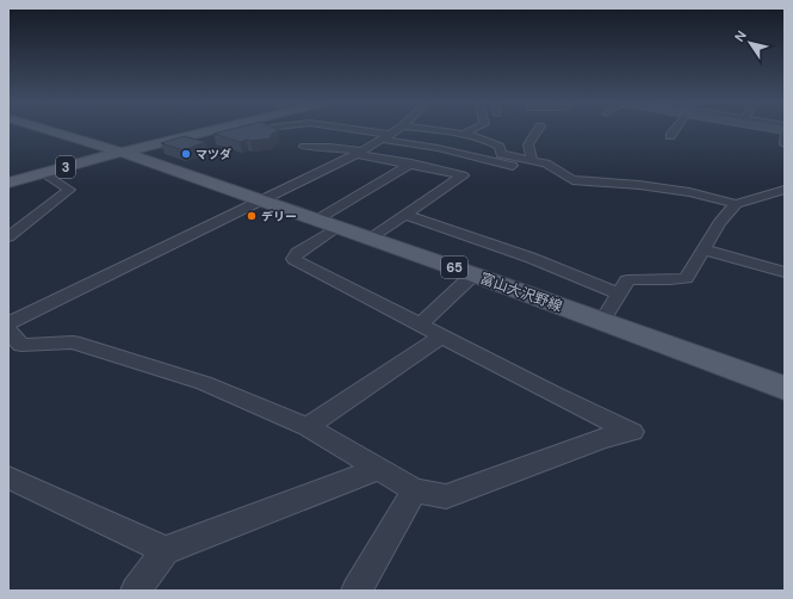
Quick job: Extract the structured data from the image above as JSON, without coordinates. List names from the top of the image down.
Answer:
{
  "streets": {
    "main road": ["3", "65", "富山大沢野線"]
  },
  "crossings": [
    ["3", "65"],
    ["3", "富山大沢野線"],
    ["65", "富山大沢野線"]
  ],
  "places": ["マツダ", "デリー"],
  "north": "top left"
}
